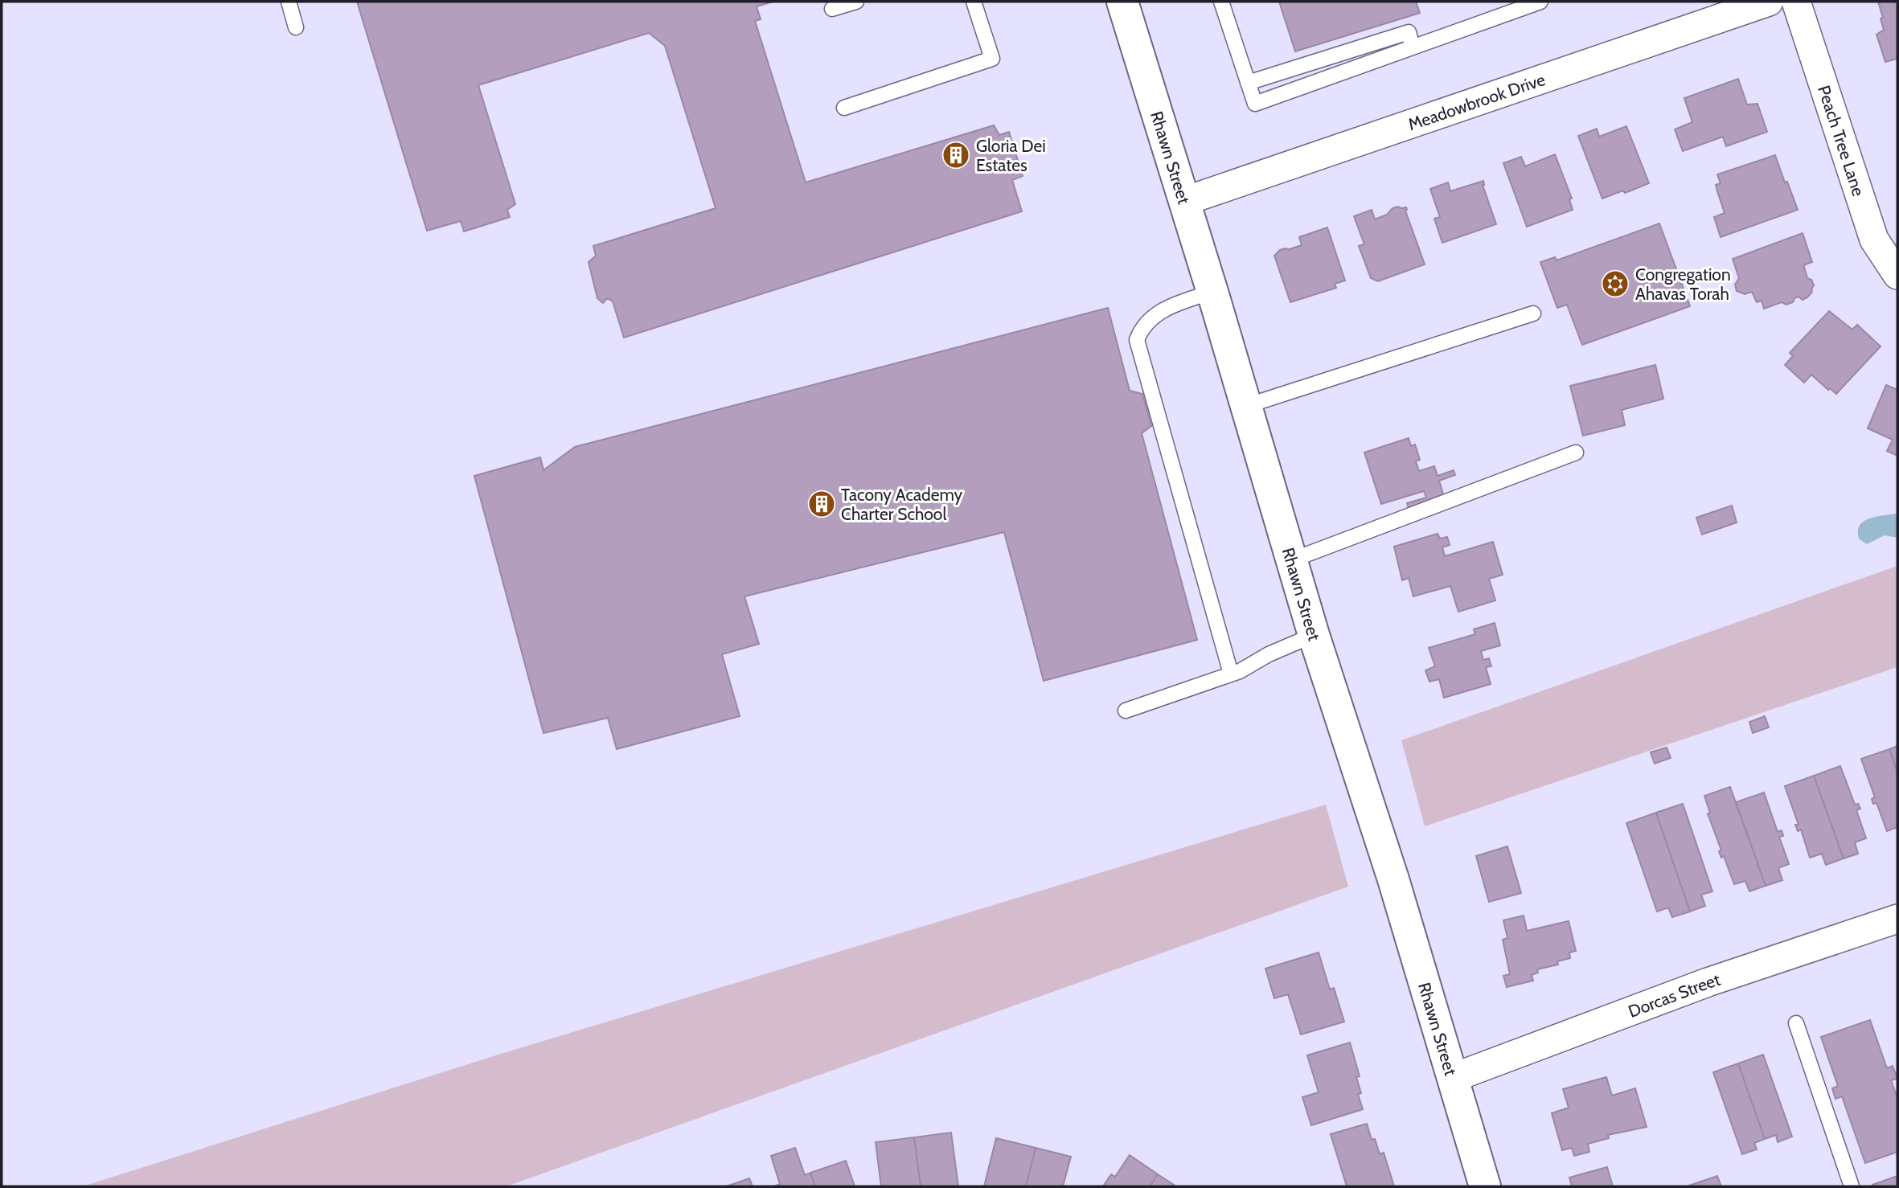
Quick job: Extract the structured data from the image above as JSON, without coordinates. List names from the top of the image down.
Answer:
{
  "streets": {
    "main road": ["Rhawn Street"],
    "street": ["Meadowbrook Drive", "Peach Tree Lane", "Dorcas Street"]
  },
  "crossings": [
    ["Meadowbrook Drive", "Rhawn Street"],
    ["Rhawn Street", "Dorcas Street"]
  ],
  "places": {
    "building": ["Gloria Dei Estates", "Tacony Academy Charter School"],
    "synagogue": ["Congregation Ahavas Torah"]
  }
}
